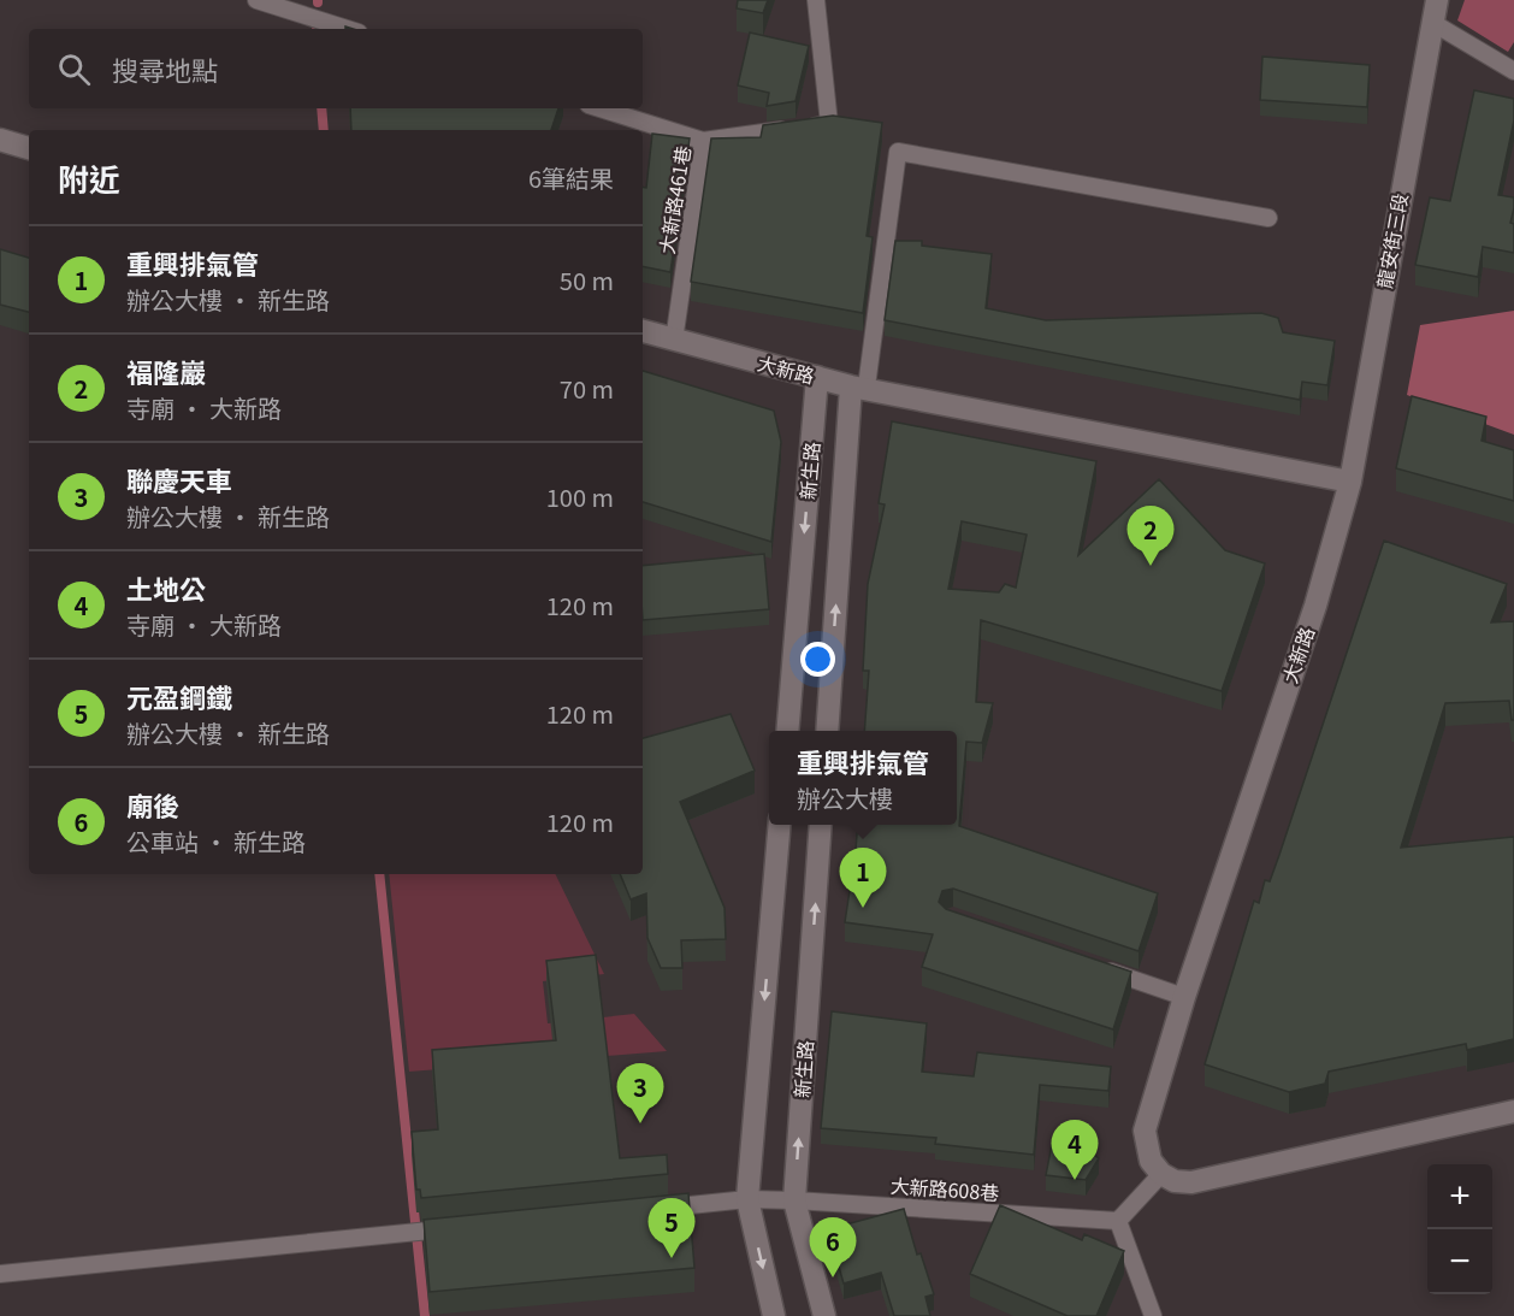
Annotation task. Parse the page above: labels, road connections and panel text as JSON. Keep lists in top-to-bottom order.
{
  "streets": {
    "street": ["龍安街三段", "大新路", "新生路"],
    "lane": ["大新路461巷", "大新路608巷"]
  },
  "crossings": [
    ["大新路461巷", "大新路"],
    ["龍安街三段", "大新路"],
    ["大新路", "新生路"],
    ["新生路", "大新路608巷"]
  ],
  "page": {
    "search": "搜尋地點",
    "heading": ["附近", "6筆結果"],
    "list": [
      {
        "mark": "1",
        "name": "重興排氣管",
        "note": "辦公大樓 · 新生路",
        "value": "50 m"
      },
      {
        "mark": "2",
        "name": "福隆巖",
        "note": "寺廟 · 大新路",
        "value": "70 m"
      },
      {
        "mark": "3",
        "name": "聯慶天車",
        "note": "辦公大樓 · 新生路",
        "value": "100 m"
      },
      {
        "mark": "4",
        "name": "土地公",
        "note": "寺廟 · 大新路",
        "value": "120 m"
      },
      {
        "mark": "5",
        "name": "元盈鋼鐵",
        "note": "辦公大樓 · 新生路",
        "value": "120 m"
      },
      {
        "mark": "6",
        "name": "廟後",
        "note": "公車站 · 新生路",
        "value": "120 m"
      }
    ],
    "pins": [
      "2",
      "1",
      "3",
      "4",
      "5",
      "6"
    ],
    "popup": ["重興排氣管", "辦公大樓"],
    "map_buttons": ["+", "−"]
  }
}
